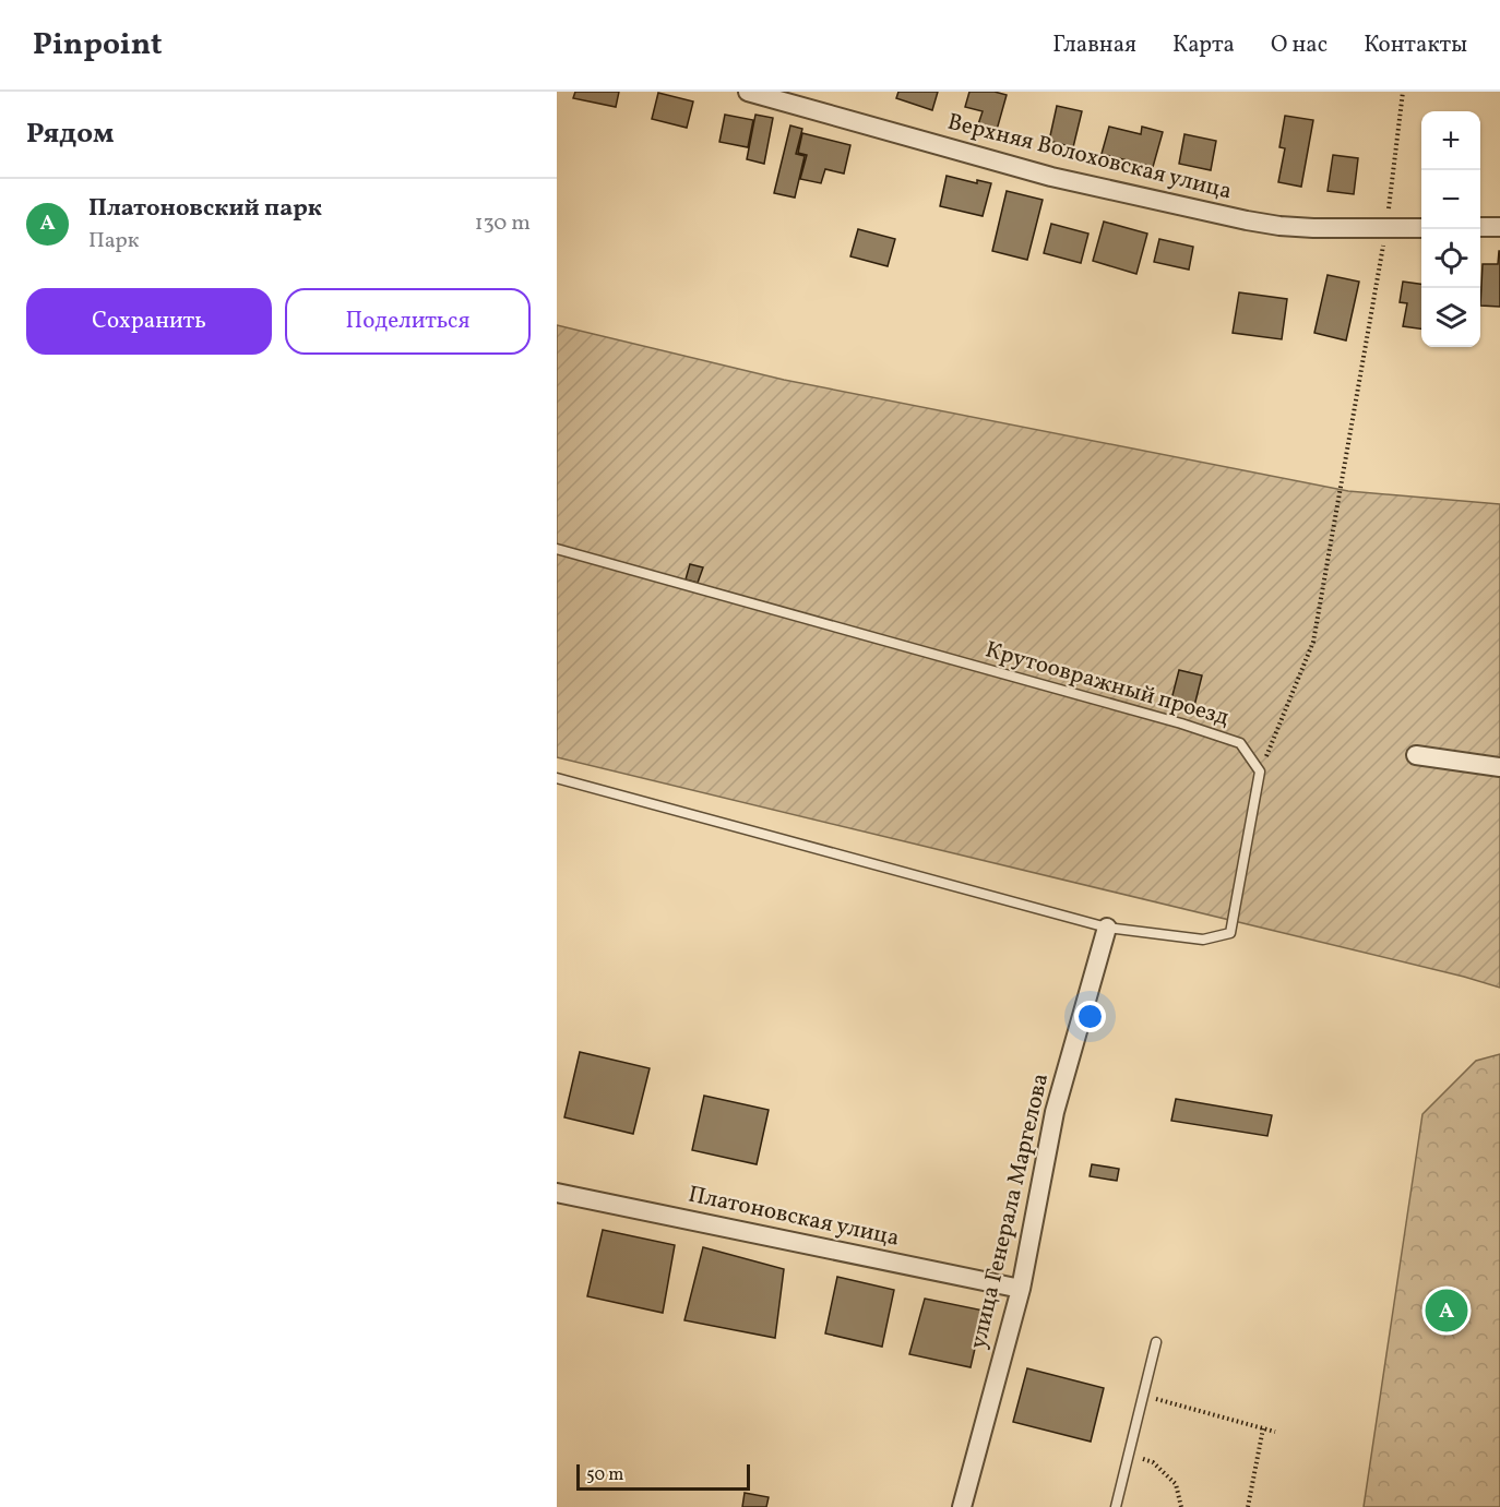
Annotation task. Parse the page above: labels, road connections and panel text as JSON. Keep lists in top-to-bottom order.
{
  "streets": {
    "street": ["Верхняя Волоховская улица", "улица Генерала Маргелова", "Платоновская улица"],
    "lane": ["Крутоовражный проезд"]
  },
  "crossings": [
    ["улица Генерала Маргелова", "Платоновская улица"]
  ],
  "scale_bar": "50 m",
  "page": {
    "header": "Pinpoint",
    "nav": [
      "Главная",
      "Карта",
      "О нас",
      "Контакты"
    ],
    "heading": "Рядом",
    "map_buttons": ["+", "−"],
    "list": [
      {
        "mark": "A",
        "name": "Платоновский парк",
        "note": "Парк",
        "value": "130 m"
      }
    ],
    "buttons": ["Сохранить", "Поделиться"],
    "pins": "A",
    "scale": "50 m"
  }
}
